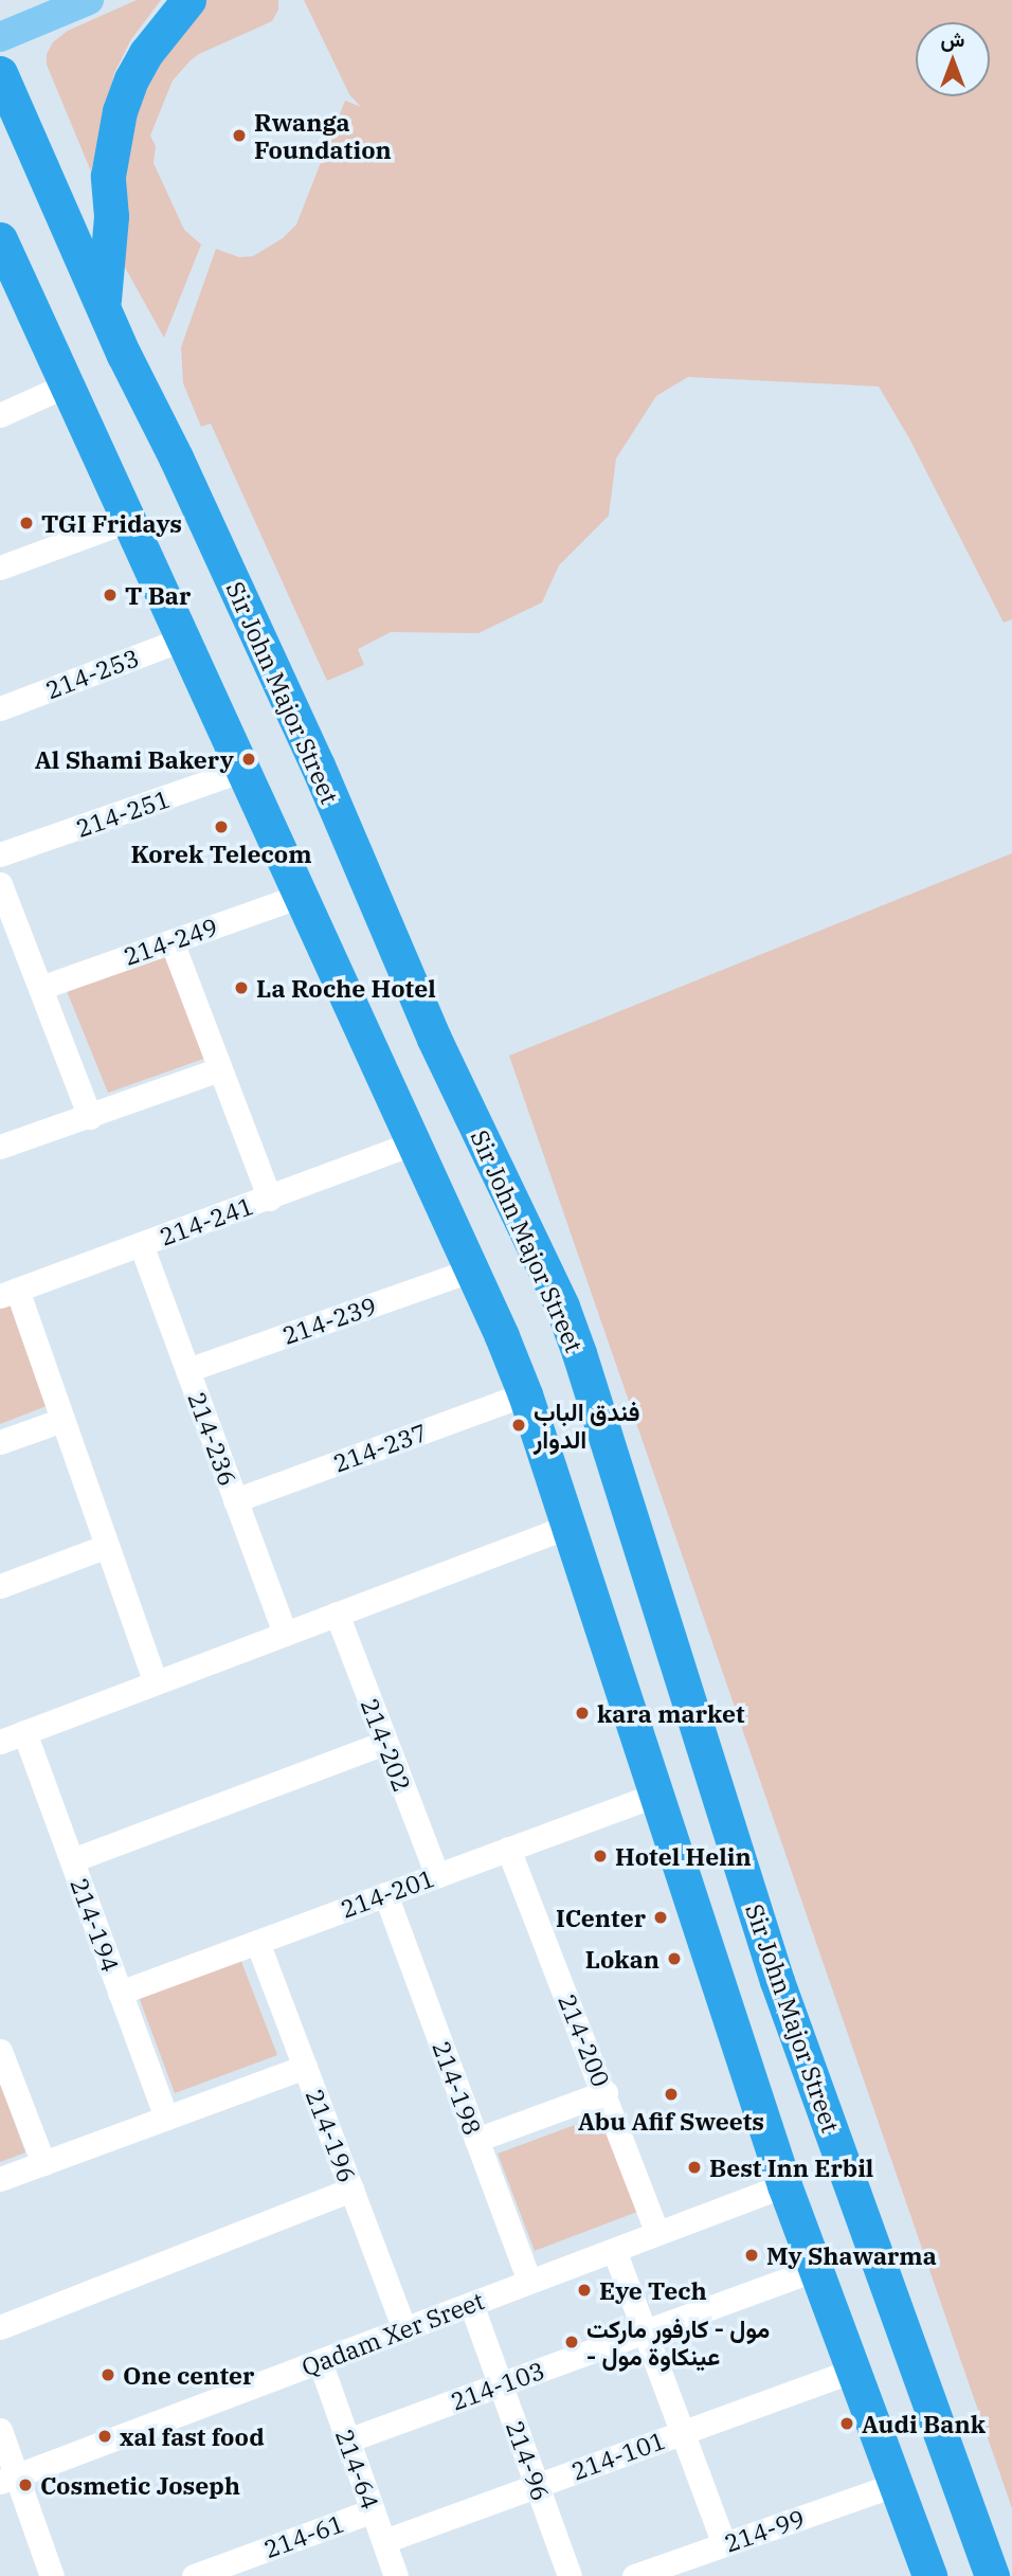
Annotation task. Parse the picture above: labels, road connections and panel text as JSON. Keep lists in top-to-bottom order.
{
  "streets": {
    "highway": ["Sir John Major Street"],
    "street": [
      "214-253",
      "214-251",
      "214-249",
      "214-241",
      "214-239",
      "214-236",
      "214-237",
      "214-202",
      "214-201",
      "214-194",
      "214-200",
      "214-198",
      "214-196",
      "Qadam Xer Sreet",
      "214-103",
      "214-101",
      "214-96",
      "214-64",
      "214-99",
      "214-61"
    ]
  },
  "crossings": [
    ["214-241", "214-236"],
    ["214-239", "214-236"],
    ["214-236", "214-237"],
    ["214-202", "214-201"],
    ["214-201", "214-194"],
    ["214-201", "214-200"],
    ["214-201", "214-198"],
    ["214-201", "214-196"],
    ["214-200", "Qadam Xer Sreet"],
    ["214-198", "Qadam Xer Sreet"],
    ["214-196", "Qadam Xer Sreet"],
    ["Qadam Xer Sreet", "214-96"],
    ["Qadam Xer Sreet", "214-64"],
    ["214-103", "214-96"],
    ["214-103", "214-64"],
    ["214-101", "214-96"],
    ["214-101", "214-64"],
    ["214-64", "214-61"]
  ],
  "places": [
    "Rwanga Foundation",
    "TGI Fridays",
    "T Bar",
    "Al Shami Bakery",
    "Korek Telecom",
    "La Roche Hotel",
    "فندق الباب الدوار",
    "kara market",
    "Hotel Helin",
    "ICenter",
    "Lokan",
    "Abu Afif Sweets",
    "Best Inn Erbil",
    "My Shawarma",
    "Eye Tech",
    "مول - كارفور ماركت - عينكاوة مول",
    "One center",
    "Audi Bank",
    "xal fast food",
    "Cosmetic Joseph"
  ],
  "north": "top"
}
